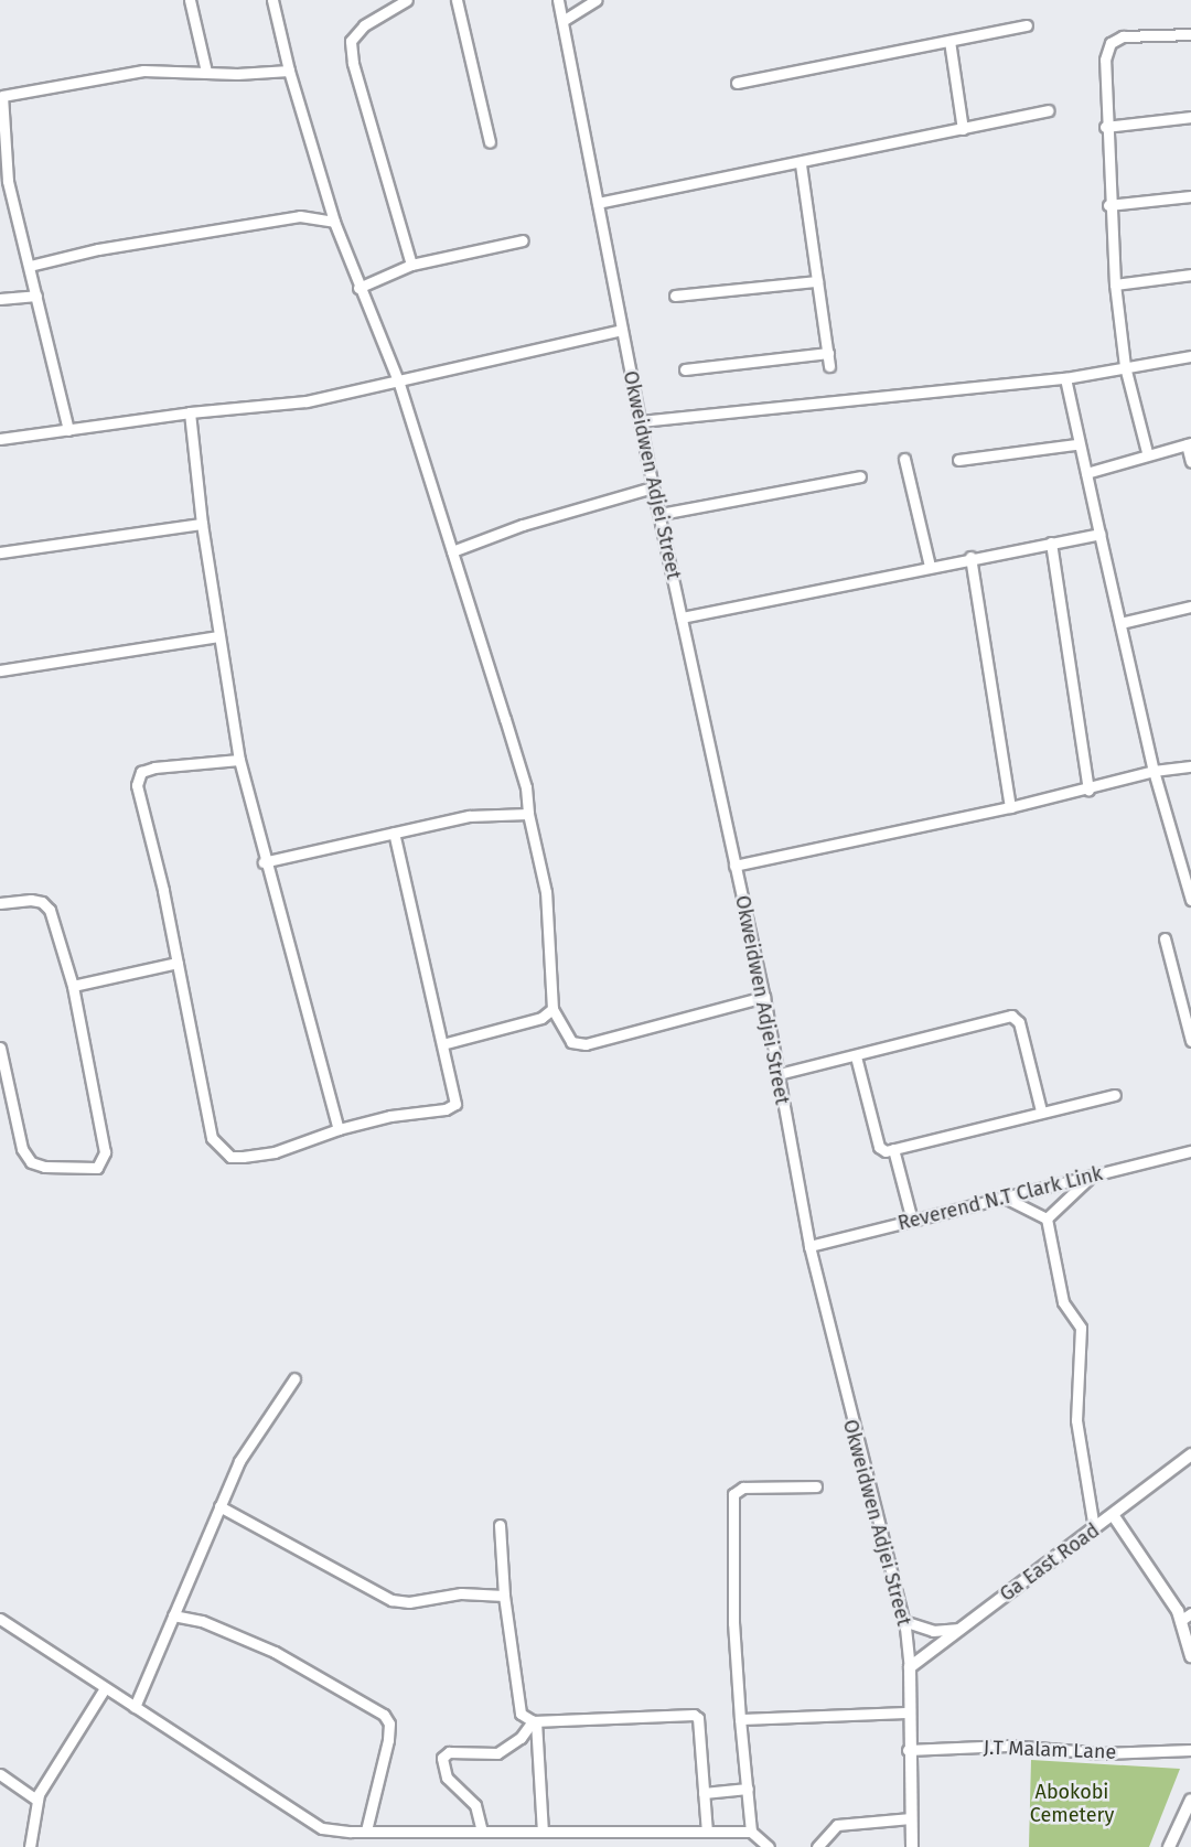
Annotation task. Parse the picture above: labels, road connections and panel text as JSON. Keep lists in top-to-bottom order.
{
  "streets": {
    "street": [
      "Okweidwen Adjei Street",
      "Reverend N.T Clark Link",
      "Ga East Road",
      "J.T Malam Lane"
    ]
  },
  "crossings": [
    ["Okweidwen Adjei Street", "Reverend N.T Clark Link"],
    ["Okweidwen Adjei Street", "Ga East Road"]
  ],
  "parks": ["Abokobi Cemetery"]
}
